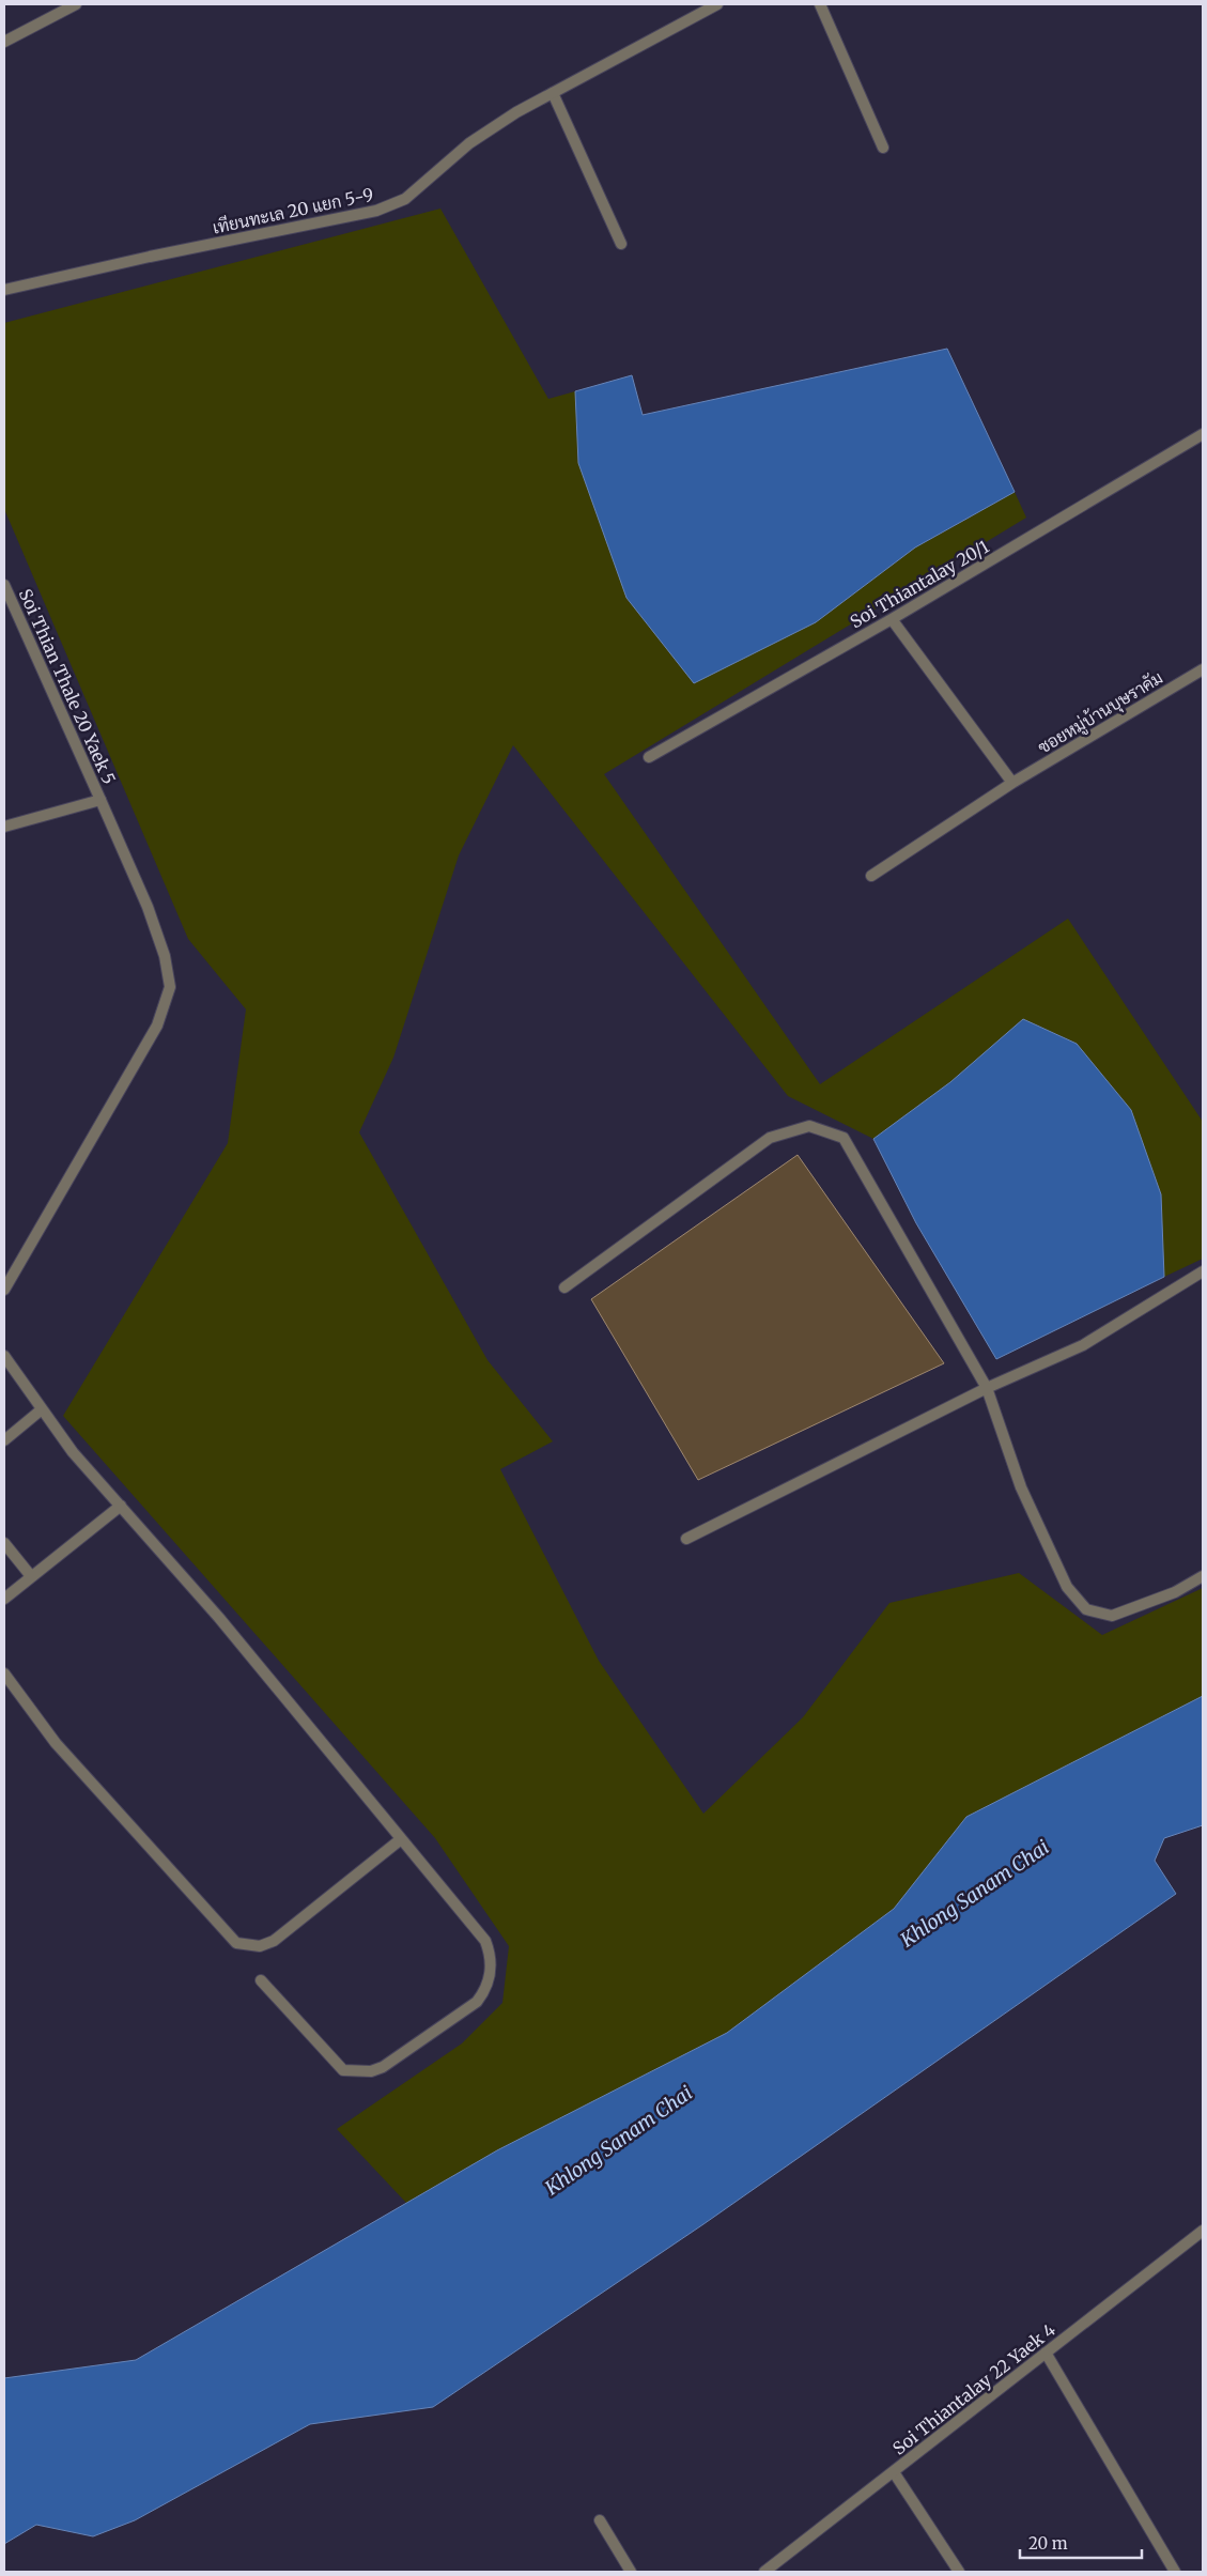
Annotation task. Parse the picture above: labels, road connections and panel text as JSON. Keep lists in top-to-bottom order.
{
  "streets": {
    "street": [
      "เทียนทะเล 20 แยก 5-9",
      "Soi Thiantalay 20/1",
      "Soi Thian Thale 20 Yaek 5",
      "ซอยหมู่บ้านบุษราคัม",
      "Soi Thiantalay 22 Yaek 4"
    ]
  },
  "water": ["Khlong Sanam Chai"],
  "scale_bar": "20 m"
}
